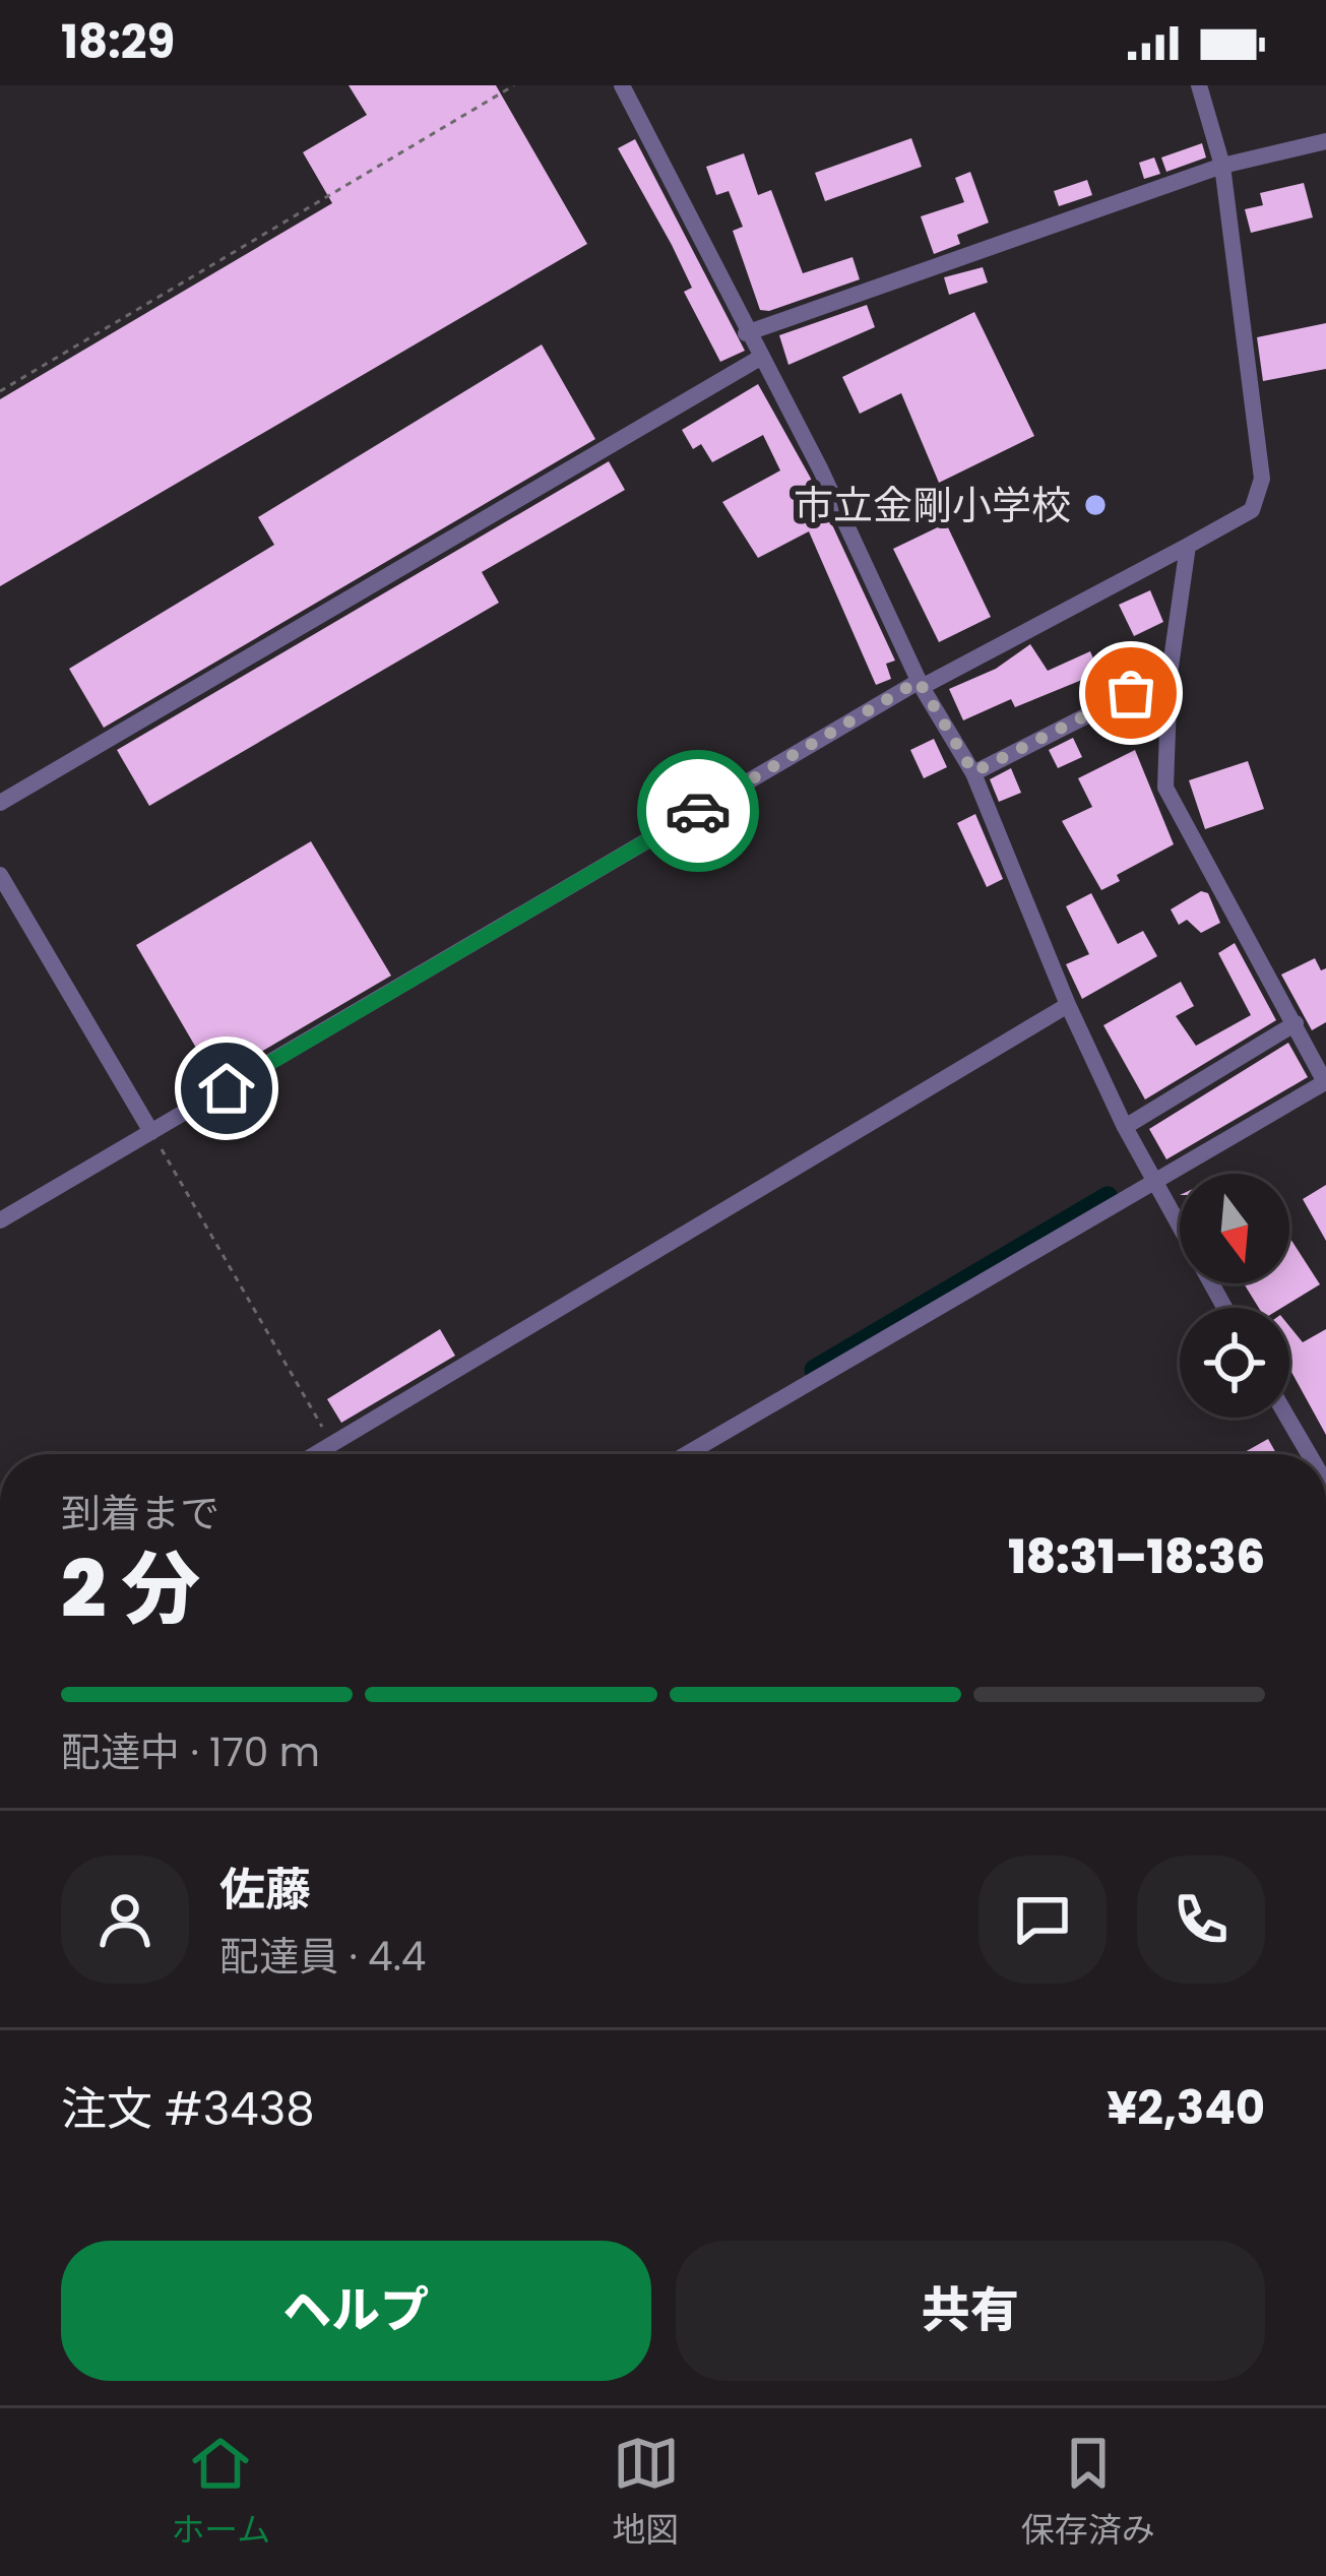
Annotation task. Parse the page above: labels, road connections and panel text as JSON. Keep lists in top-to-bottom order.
{
  "places": ["市立金剛小学校"],
  "north": "bottom",
  "page": {
    "status": "18:29",
    "heading": ["2 分", "到着まで", "18:31–18:36"],
    "panel": [
      "佐藤",
      "配達員 · 4.4",
      "注文 #3438",
      "¥2,340"
    ],
    "bar": "配達中 · 170 m",
    "buttons": ["ヘルプ", "共有"],
    "tabs": ["ホーム", "地図", "保存済み"]
  }
}
